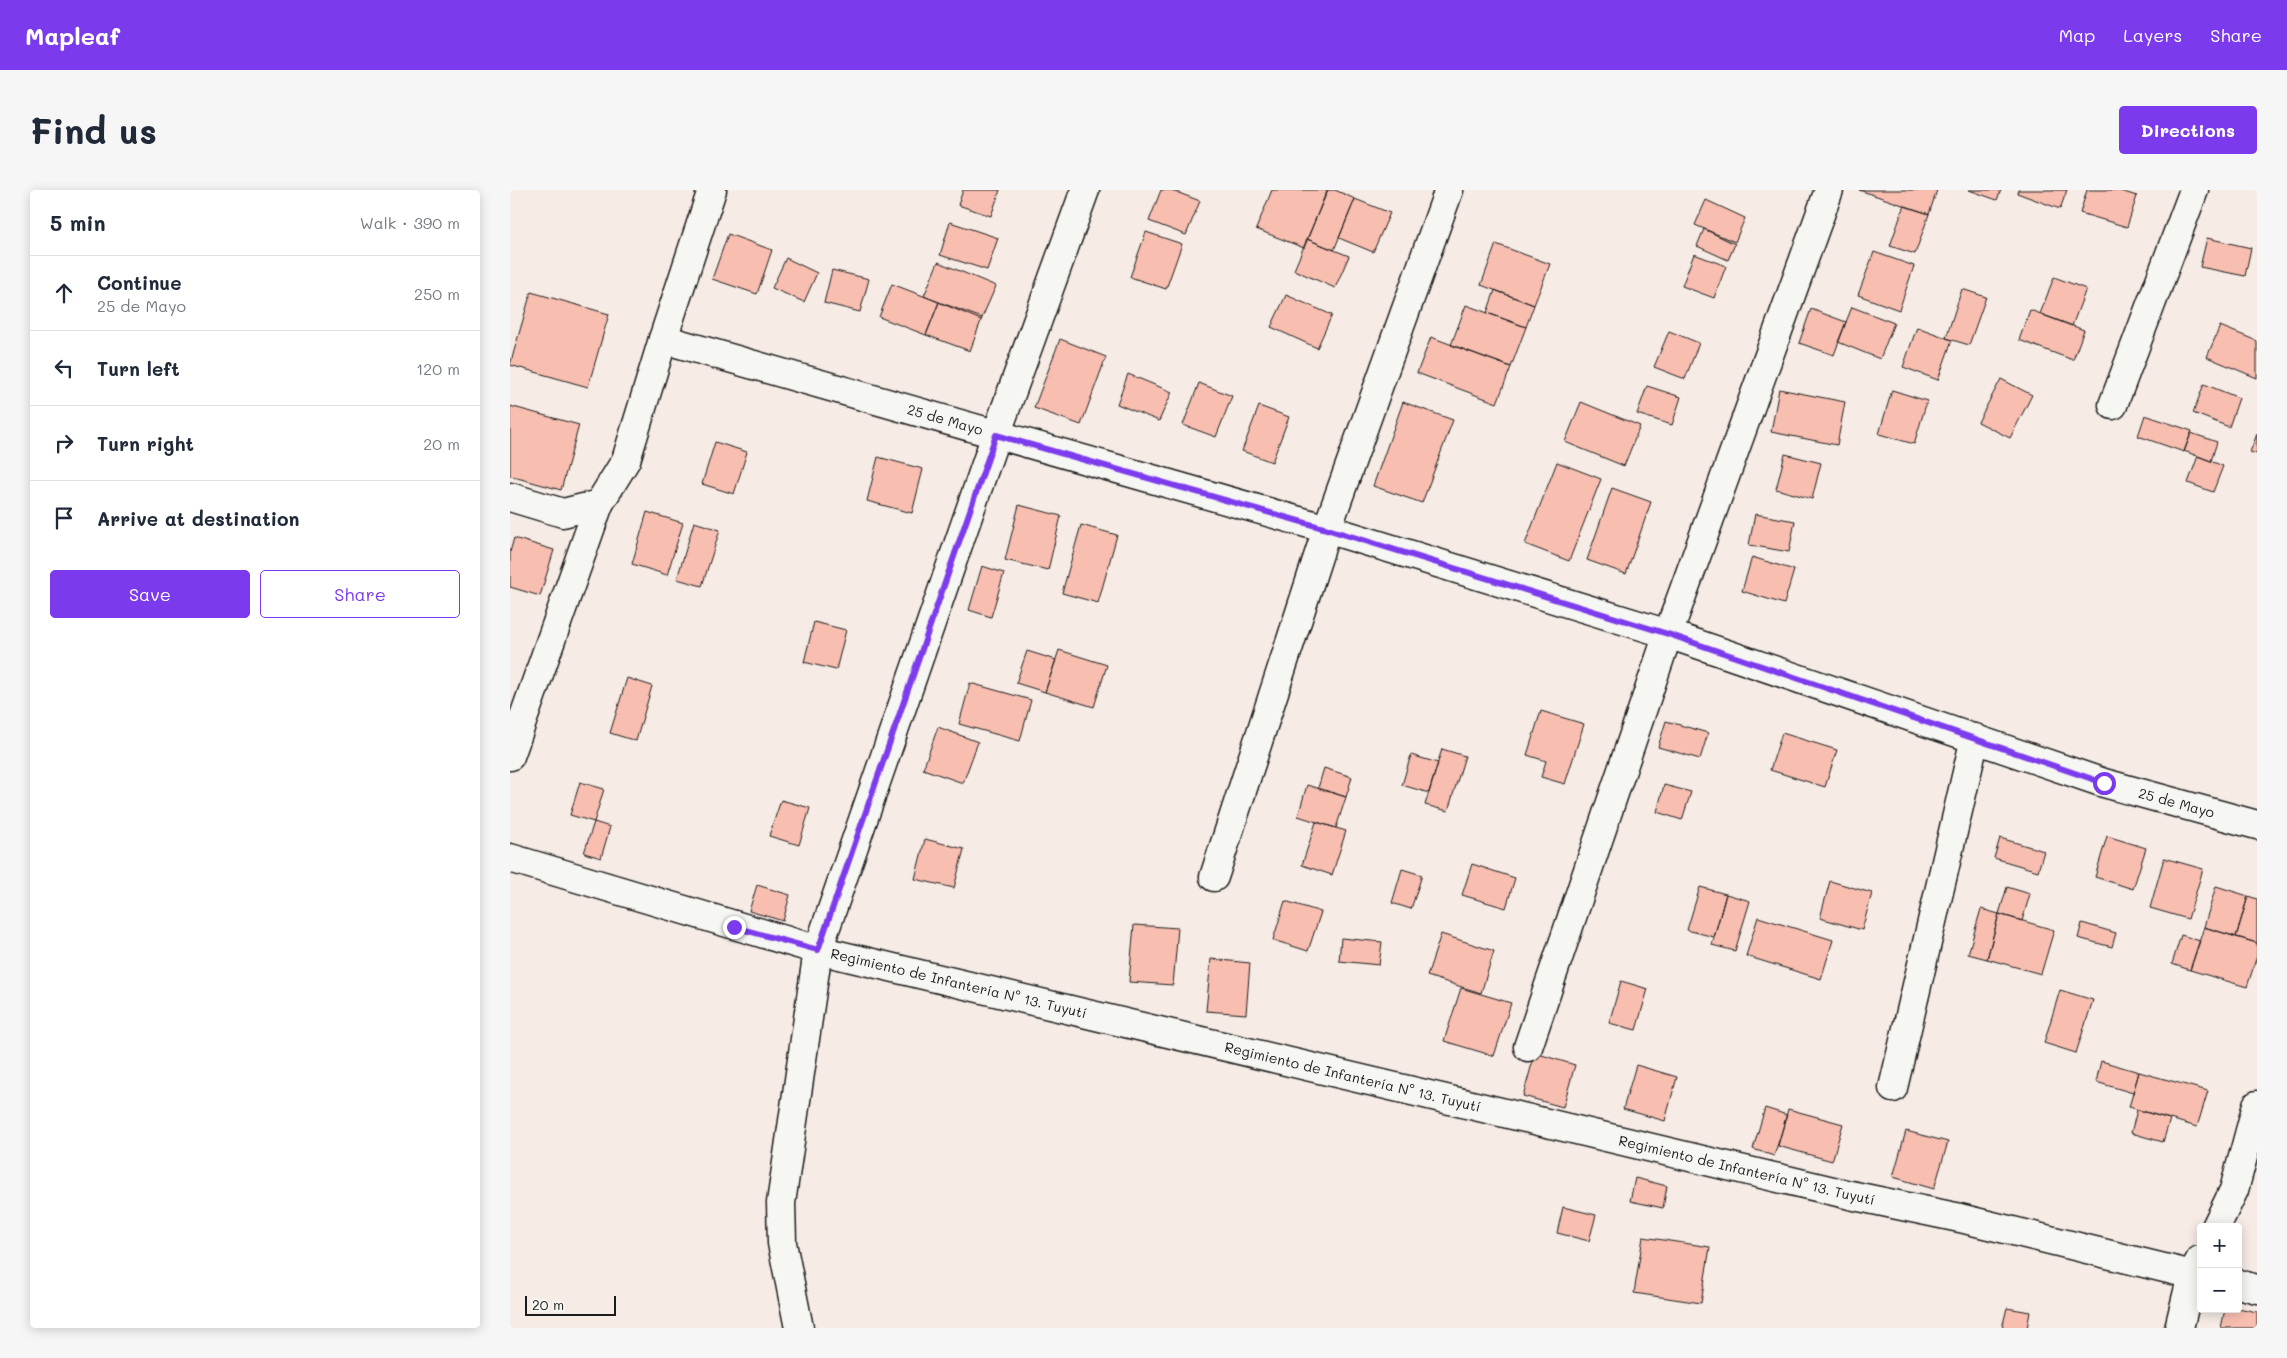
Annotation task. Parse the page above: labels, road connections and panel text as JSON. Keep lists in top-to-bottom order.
{
  "streets": {
    "street": ["25 de Mayo", "Regimiento de Infantería N° 13. Tuyutí"]
  },
  "scale_bar": "20 m",
  "page": {
    "header": "Mapleaf",
    "nav": ["Map", "Layers", "Share"],
    "buttons": [
      "Directions",
      ["Save", "Share"]
    ],
    "title": "Find us",
    "heading": ["5 min", "Walk · 390 m"],
    "list": [
      ["Continue", "25 de Mayo", "250 m"],
      ["Turn left", "120 m"],
      ["Turn right", "20 m"],
      "Arrive at destination"
    ],
    "map_buttons": ["+", "−"],
    "scale": "20 m"
  }
}
